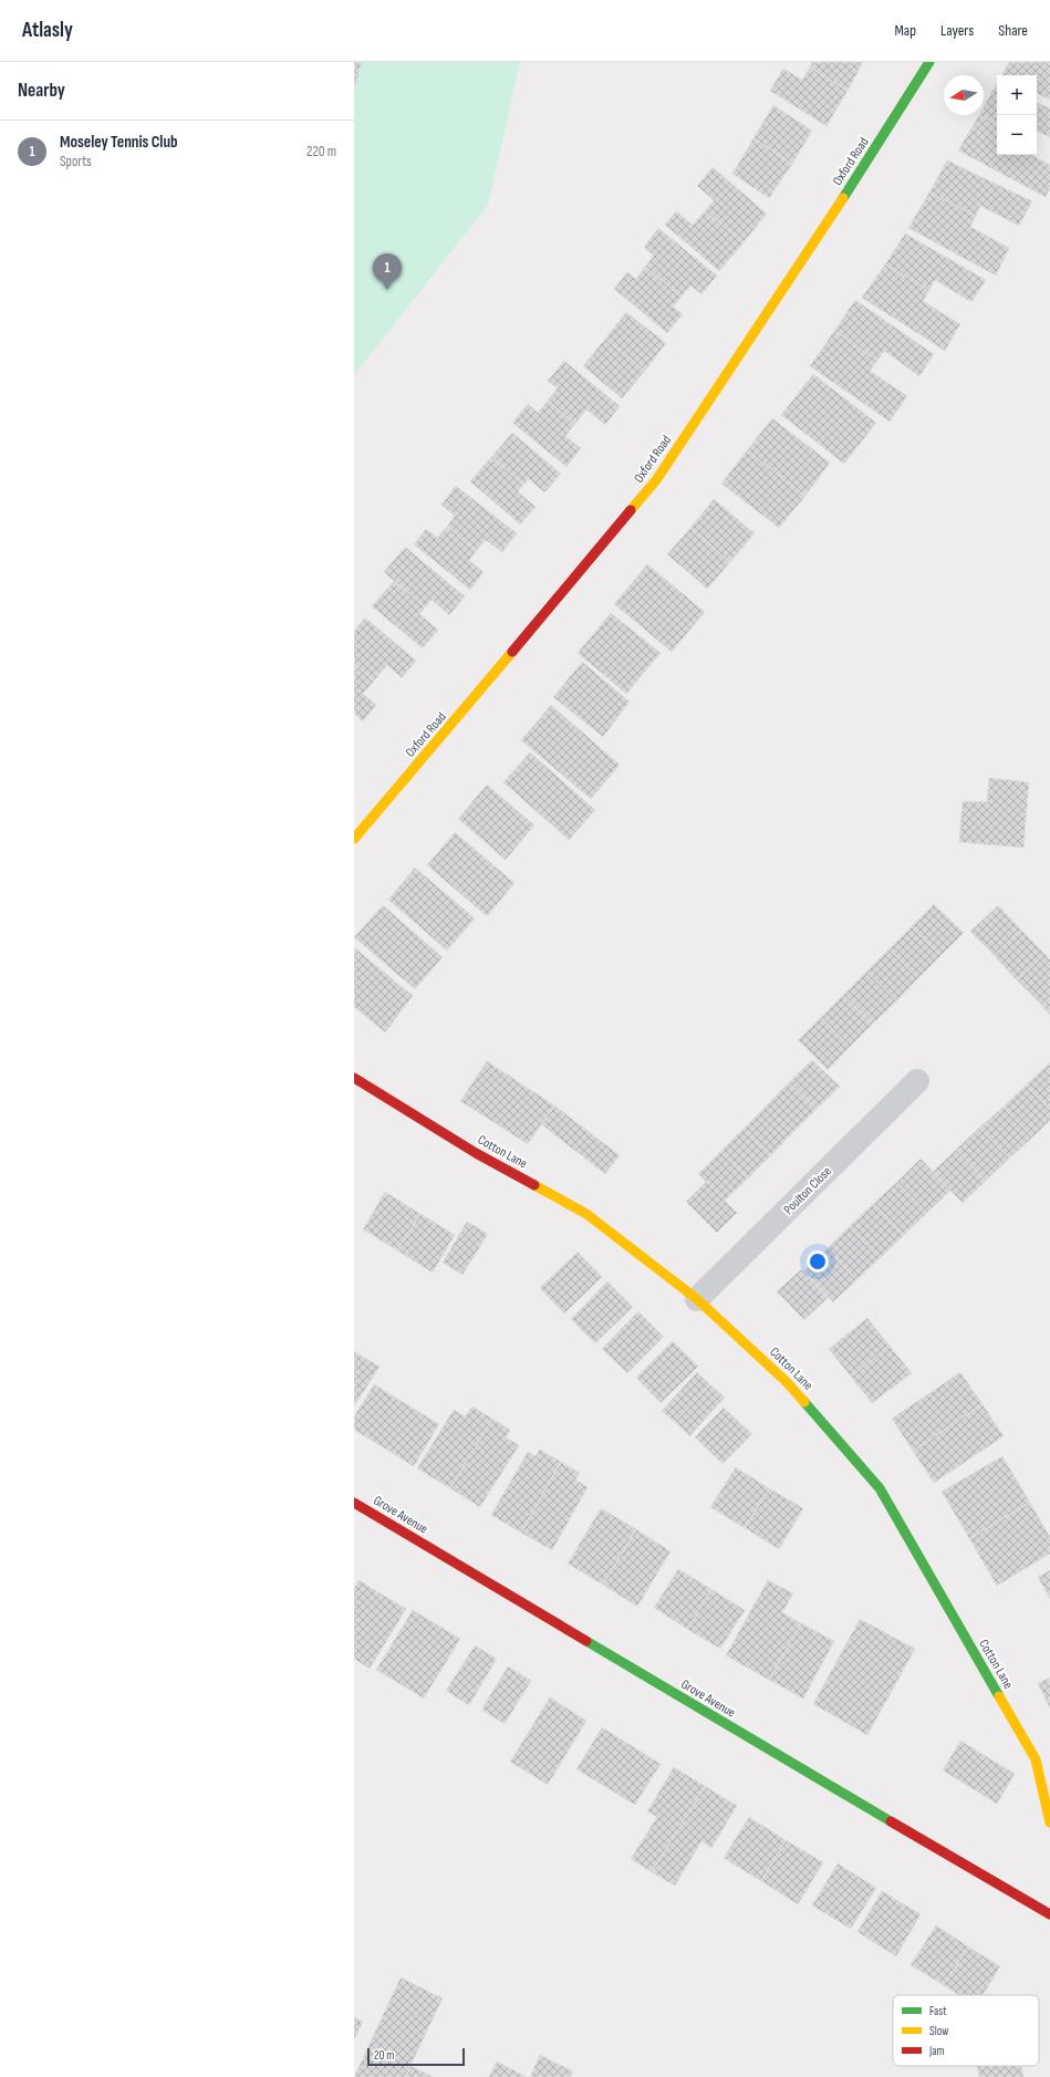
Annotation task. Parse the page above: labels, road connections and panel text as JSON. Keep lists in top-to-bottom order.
{
  "streets": {
    "street": [
      "Oxford Road",
      "Cotton Lane",
      "Poulton Close",
      "Grove Avenue"
    ]
  },
  "crossings": [
    ["Cotton Lane", "Poulton Close"]
  ],
  "legend": ["Fast", "Slow", "Jam"],
  "scale_bar": "20 m",
  "north": "left",
  "page": {
    "header": "Atlasly",
    "nav": ["Map", "Layers", "Share"],
    "heading": "Nearby",
    "map_buttons": ["+", "−"],
    "list": [
      {
        "mark": "1",
        "name": "Moseley Tennis Club",
        "note": "Sports",
        "value": "220 m"
      }
    ],
    "pins": "1",
    "scale": "20 m"
  }
}
